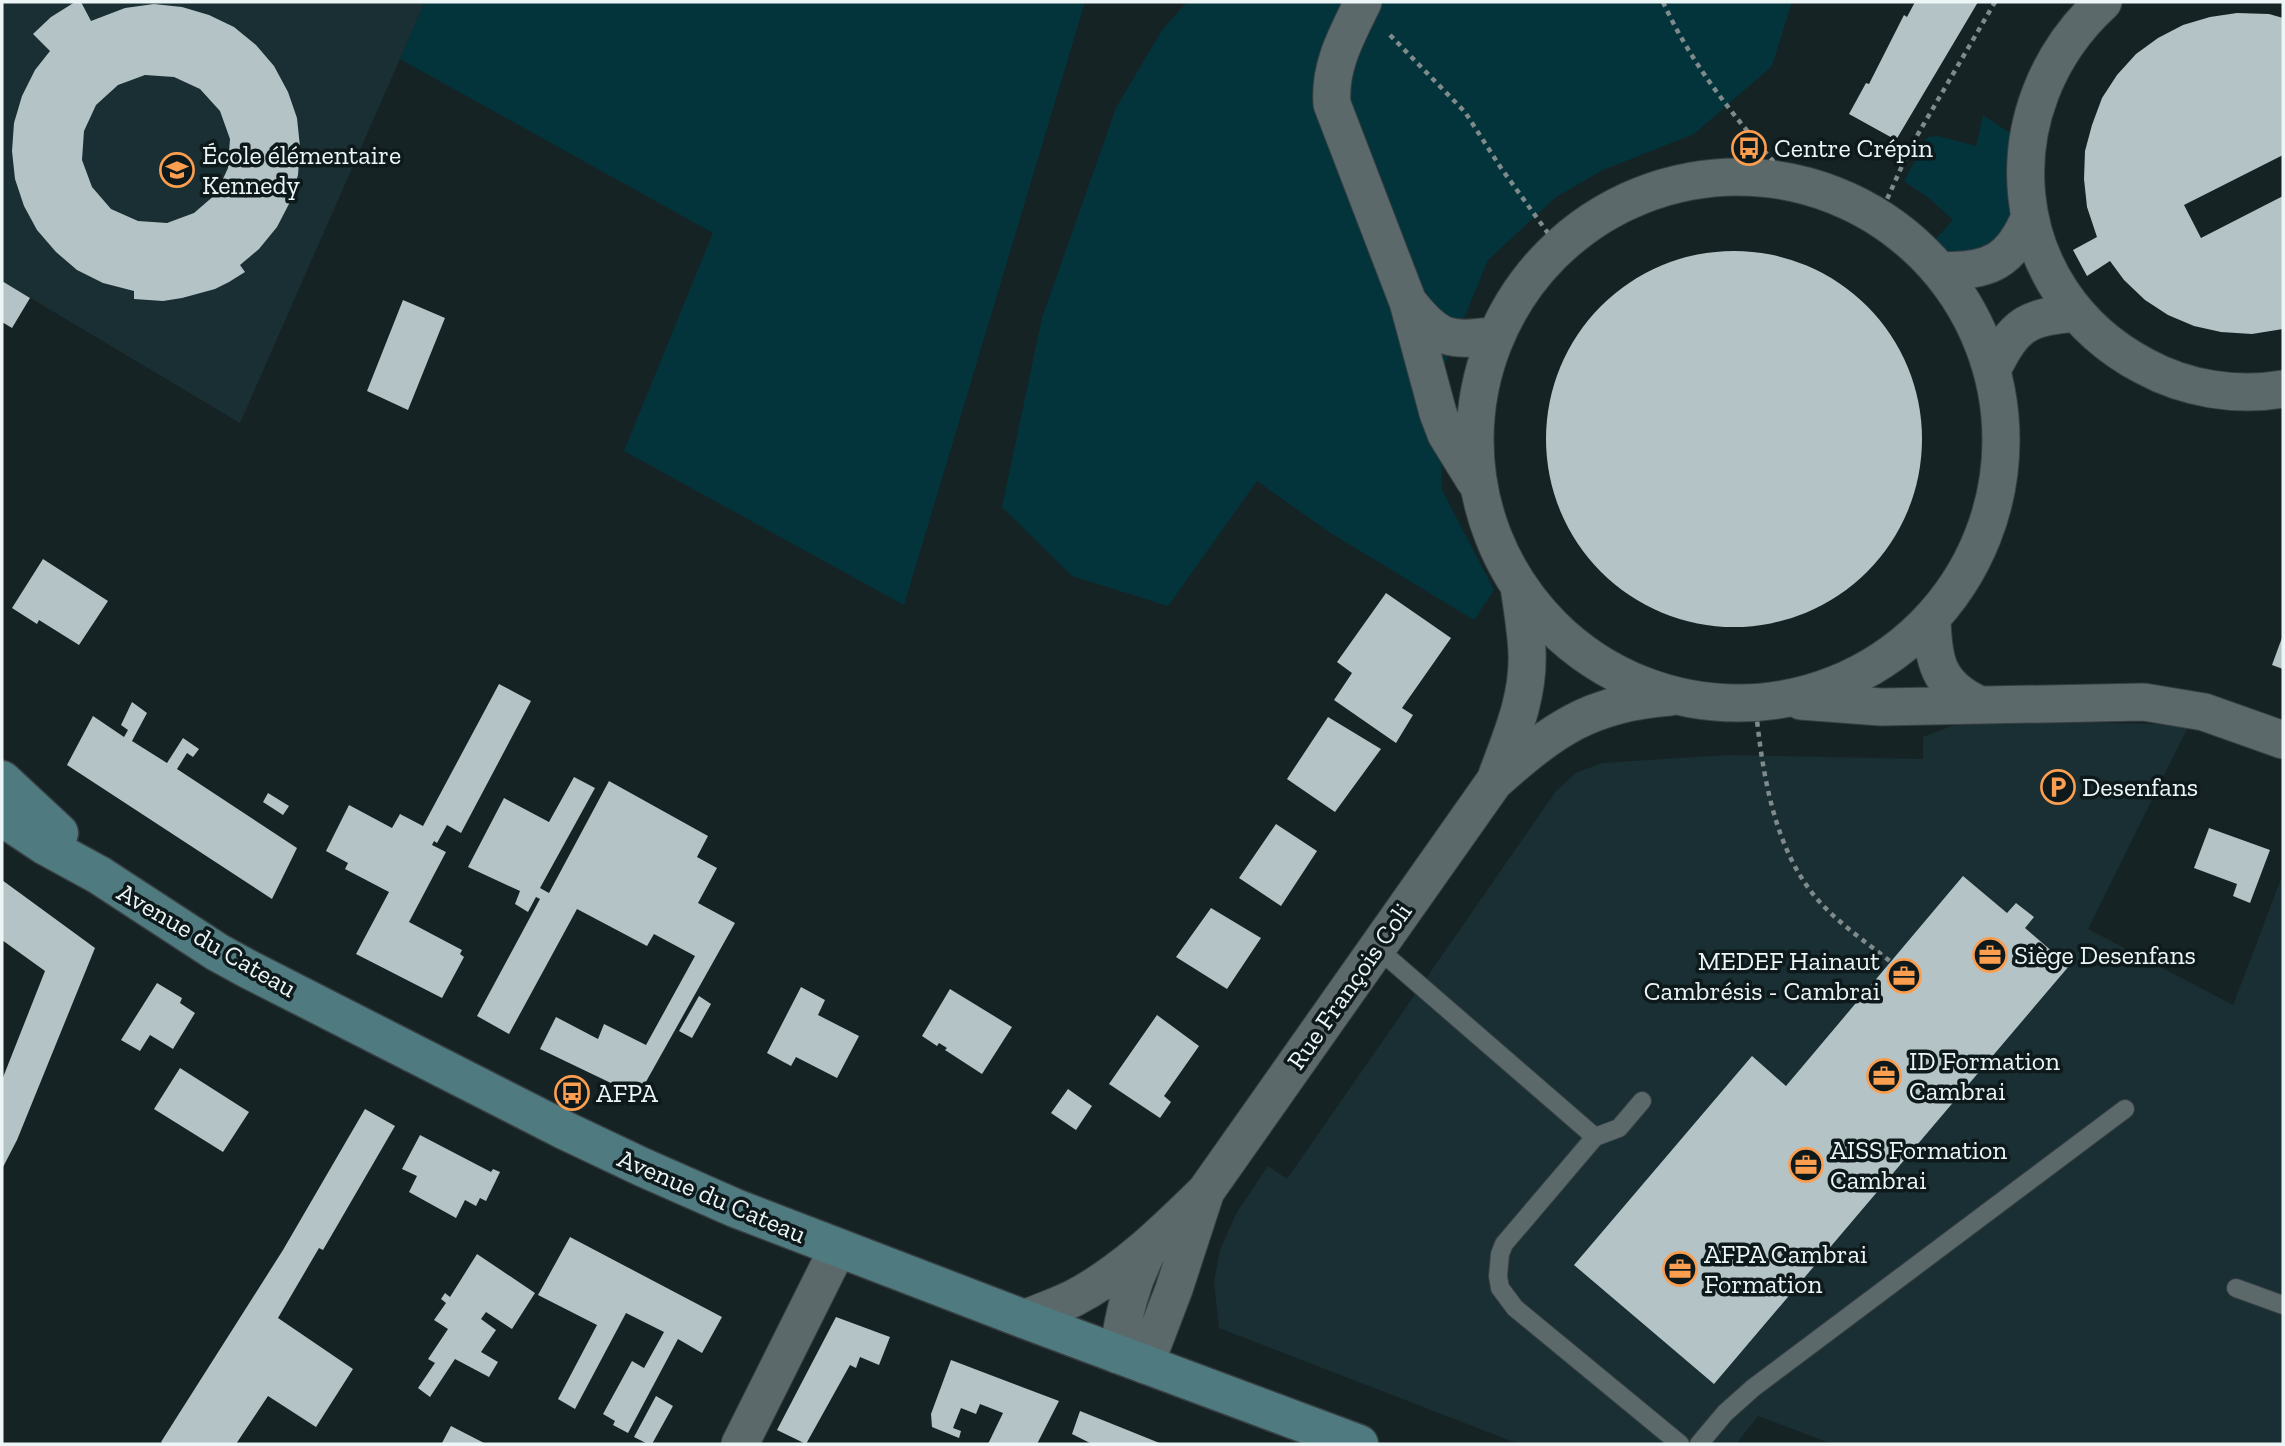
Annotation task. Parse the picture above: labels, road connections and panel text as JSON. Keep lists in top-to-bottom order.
{
  "streets": {
    "main road": ["Avenue du Cateau"],
    "street": ["Rue François Coli"]
  },
  "crossings": [
    ["Avenue du Cateau", "Rue François Coli"]
  ],
  "places": {
    "bus stop": ["Centre Crépin", "AFPA"],
    "school or university": ["École élémentaire Kennedy"],
    "parking": ["Desenfans"],
    "office": [
      "Siège Desenfans",
      "MEDEF Hainaut Cambrésis - Cambrai",
      "ID Formation Cambrai",
      "AISS Formation Cambrai",
      "AFPA Cambrai Formation"
    ]
  }
}
